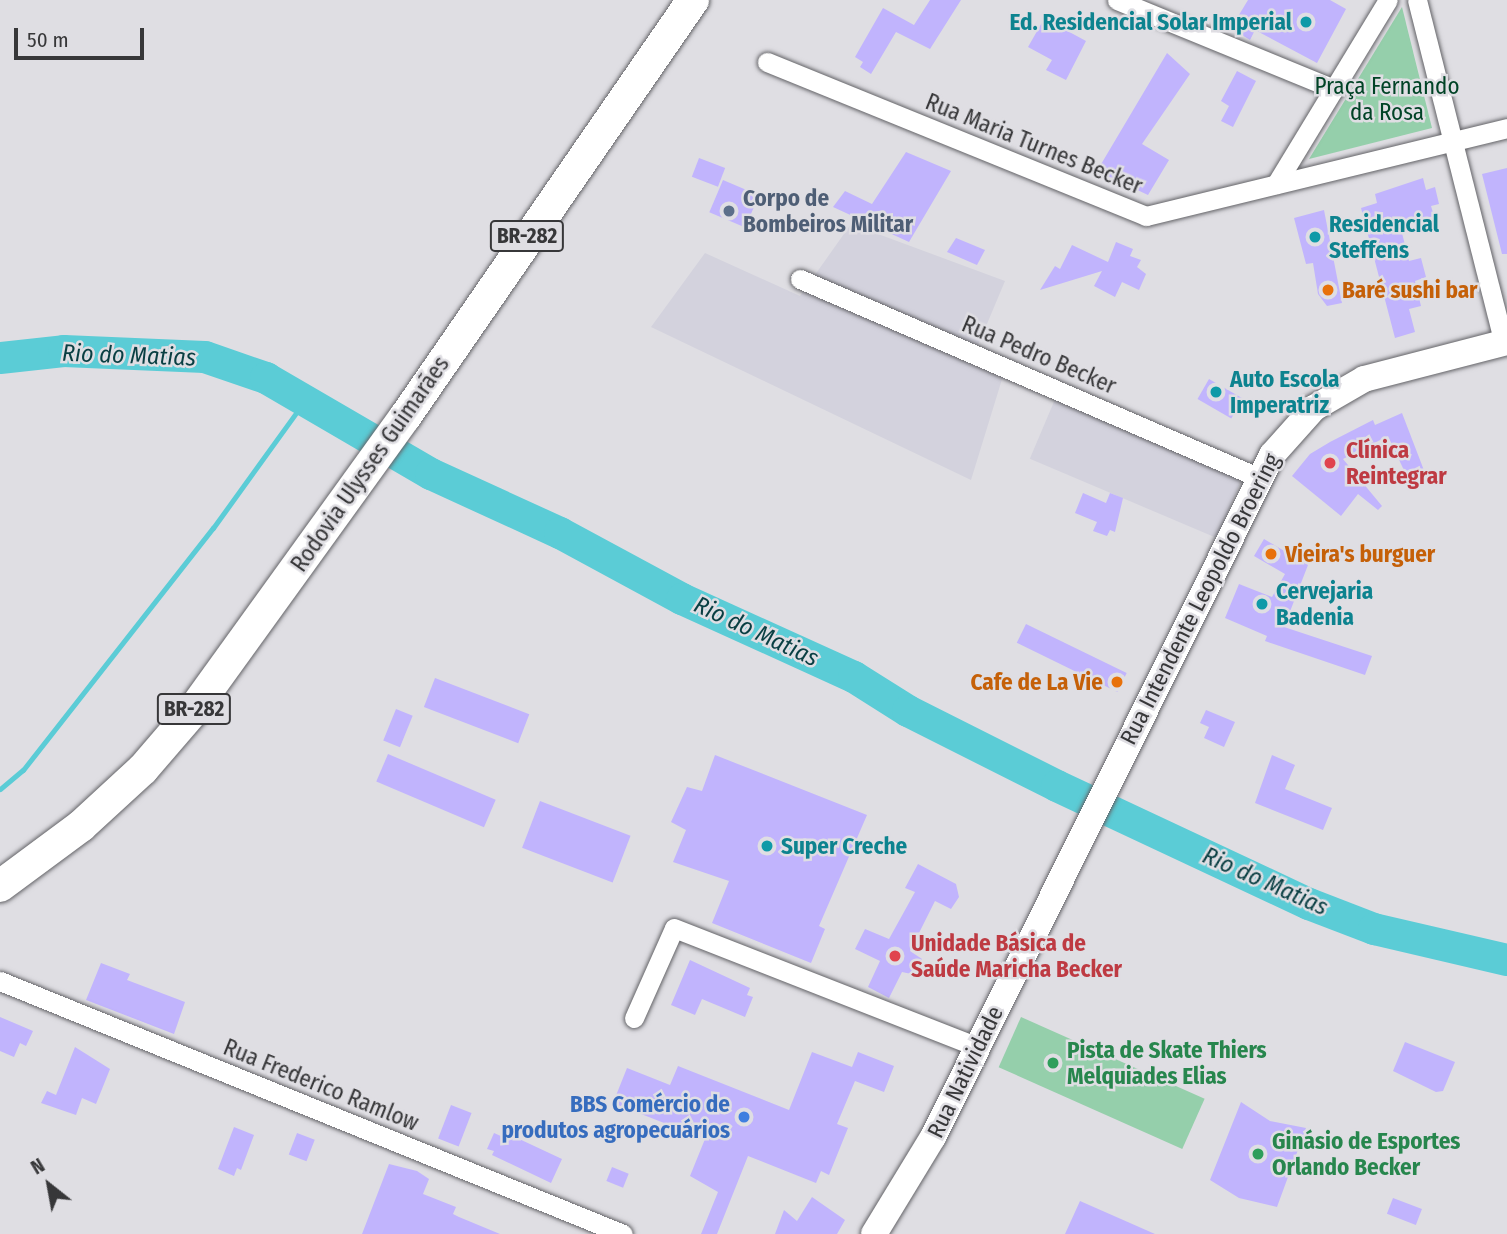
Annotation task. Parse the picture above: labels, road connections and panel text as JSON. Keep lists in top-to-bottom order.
{
  "streets": {
    "highway": ["BR-282", "Rodovia Ulysses Guimarães"],
    "main road": ["Rua Intendente Leopoldo Broering", "Rua Natividade"],
    "street": ["Rua Maria Turnes Becker", "Rua Pedro Becker", "Rua Frederico Ramlow"]
  },
  "crossings": [
    ["Rua Pedro Becker", "Rua Intendente Leopoldo Broering"],
    ["Rua Intendente Leopoldo Broering", "Rua Natividade"]
  ],
  "water": ["Rio do Matias"],
  "parks": ["Praça Fernando da Rosa"],
  "places": [
    "Ed. Residencial Solar Imperial",
    "Corpo de Bombeiros Militar",
    "Residencial Steffens",
    "Baré sushi bar",
    "Auto Escola Imperatriz",
    "Clínica Reintegrar",
    "Vieira's burguer",
    "Cervejaria Badenia",
    "Cafe de La Vie",
    "Super Creche",
    "Unidade Básica de Saúde Maricha Becker",
    "Pista de Skate Thiers Melquiades Elias",
    "BBS Comércio de produtos agropecuários",
    "Ginásio de Esportes Orlando Becker"
  ],
  "scale_bar": "50 m",
  "north": "top left"
}
